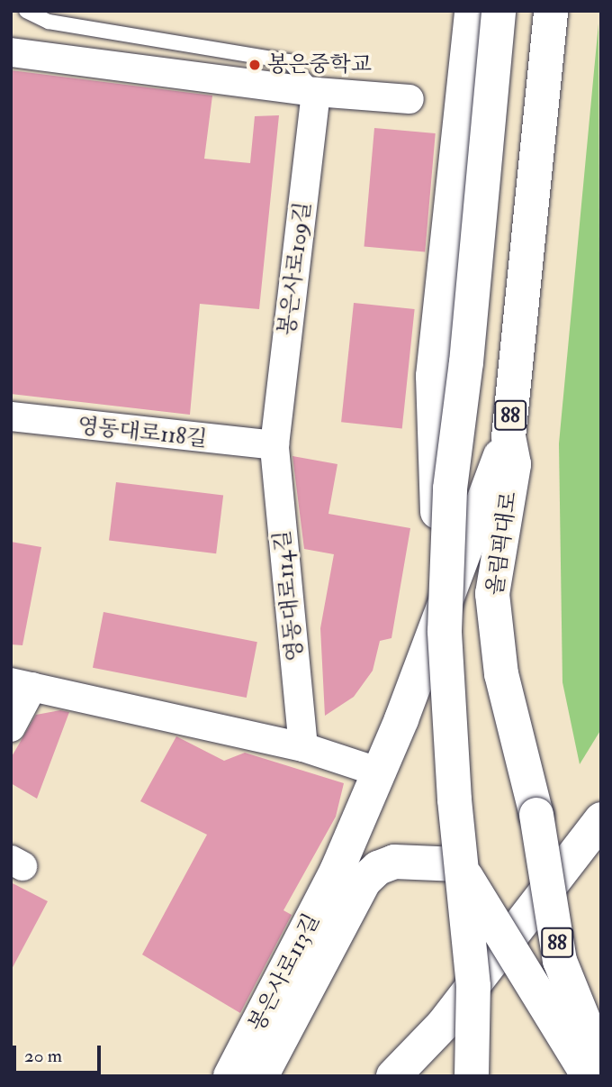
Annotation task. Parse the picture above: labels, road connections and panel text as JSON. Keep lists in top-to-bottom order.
{
  "streets": {
    "main road": ["88", "올림픽대로", "봉은사로113길"],
    "street": ["봉은사로109길", "영동대로118길", "영동대로114길"]
  },
  "crossings": [
    ["봉은사로109길", "영동대로118길"],
    ["봉은사로109길", "영동대로114길"],
    ["영동대로118길", "영동대로114길"],
    ["올림픽대로", "봉은사로113길"]
  ],
  "places": ["봉은중학교"],
  "scale_bar": "20 m"
}
